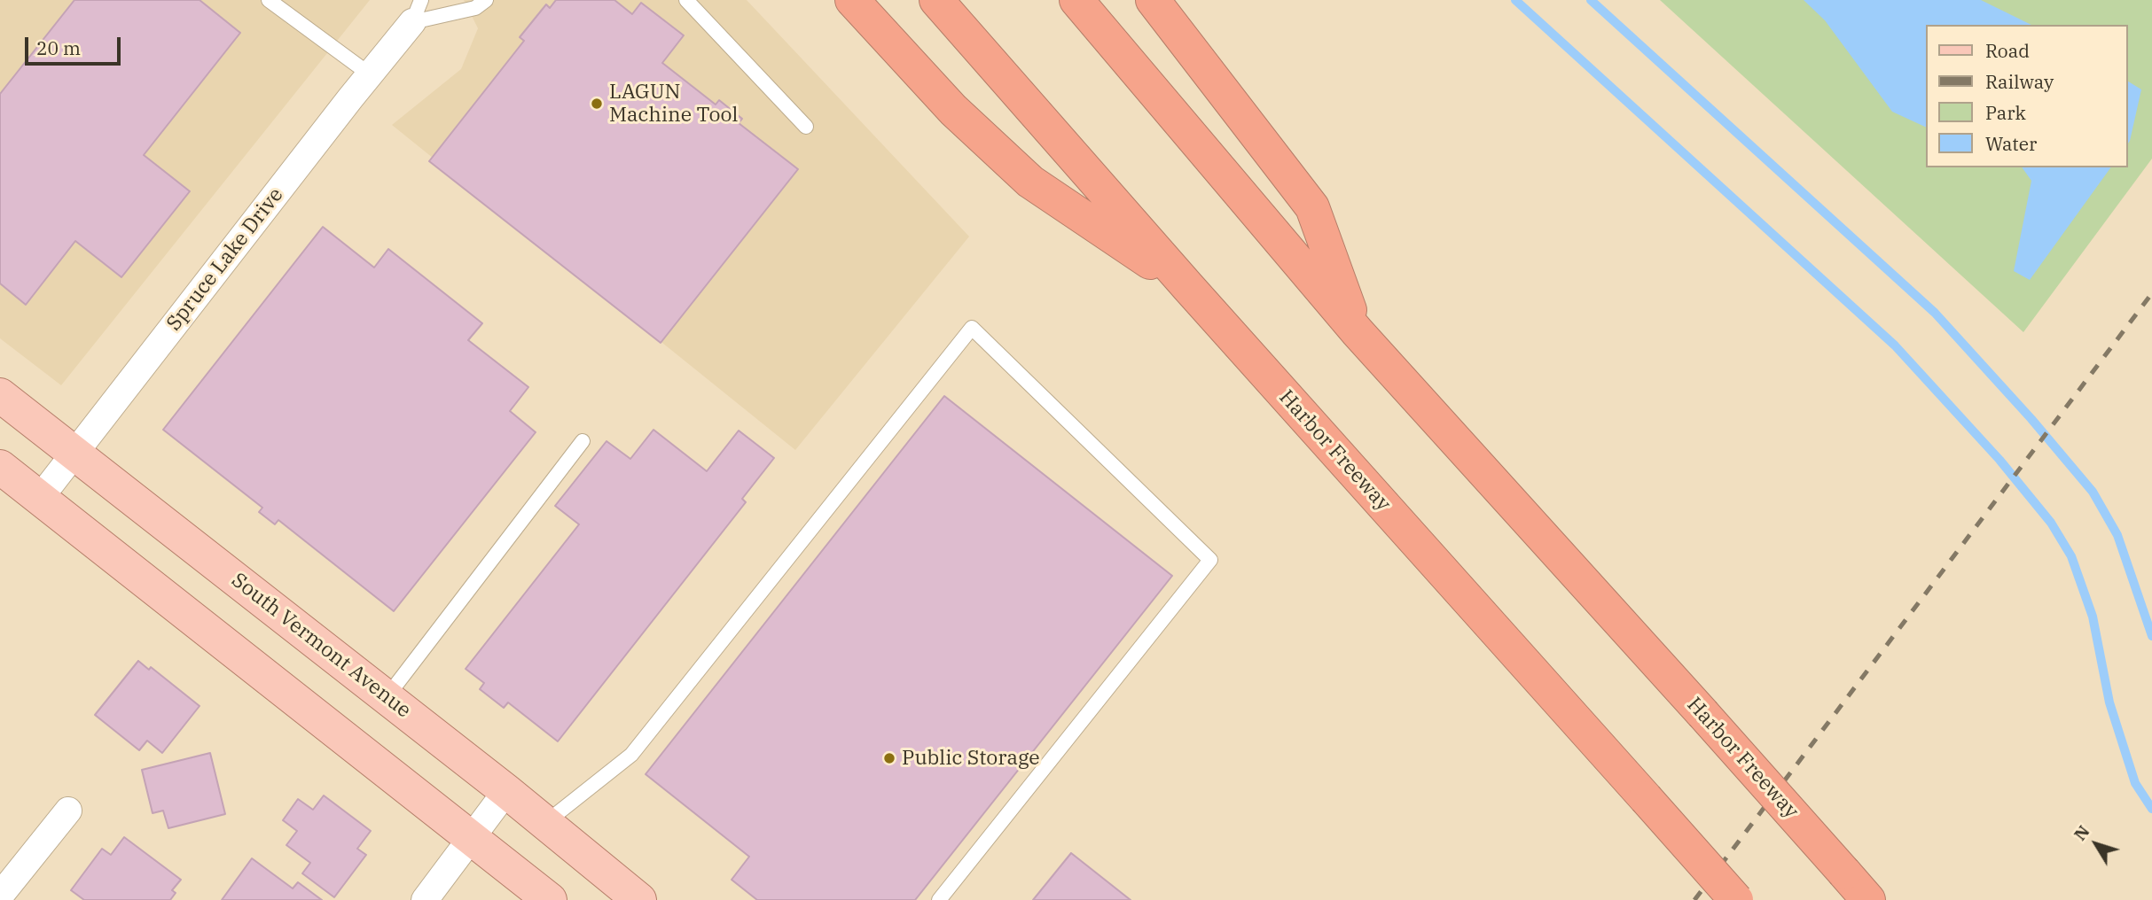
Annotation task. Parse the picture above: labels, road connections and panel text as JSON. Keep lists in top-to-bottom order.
{
  "streets": {
    "highway": ["Harbor Freeway"],
    "main road": ["South Vermont Avenue"],
    "street": ["Spruce Lake Drive"]
  },
  "crossings": [
    ["Spruce Lake Drive", "South Vermont Avenue"]
  ],
  "places": ["LAGUN Machine Tool", "Public Storage"],
  "legend": [
    "Road",
    "Railway",
    "Park",
    "Water"
  ],
  "scale_bar": "20 m",
  "north": "top left"
}
